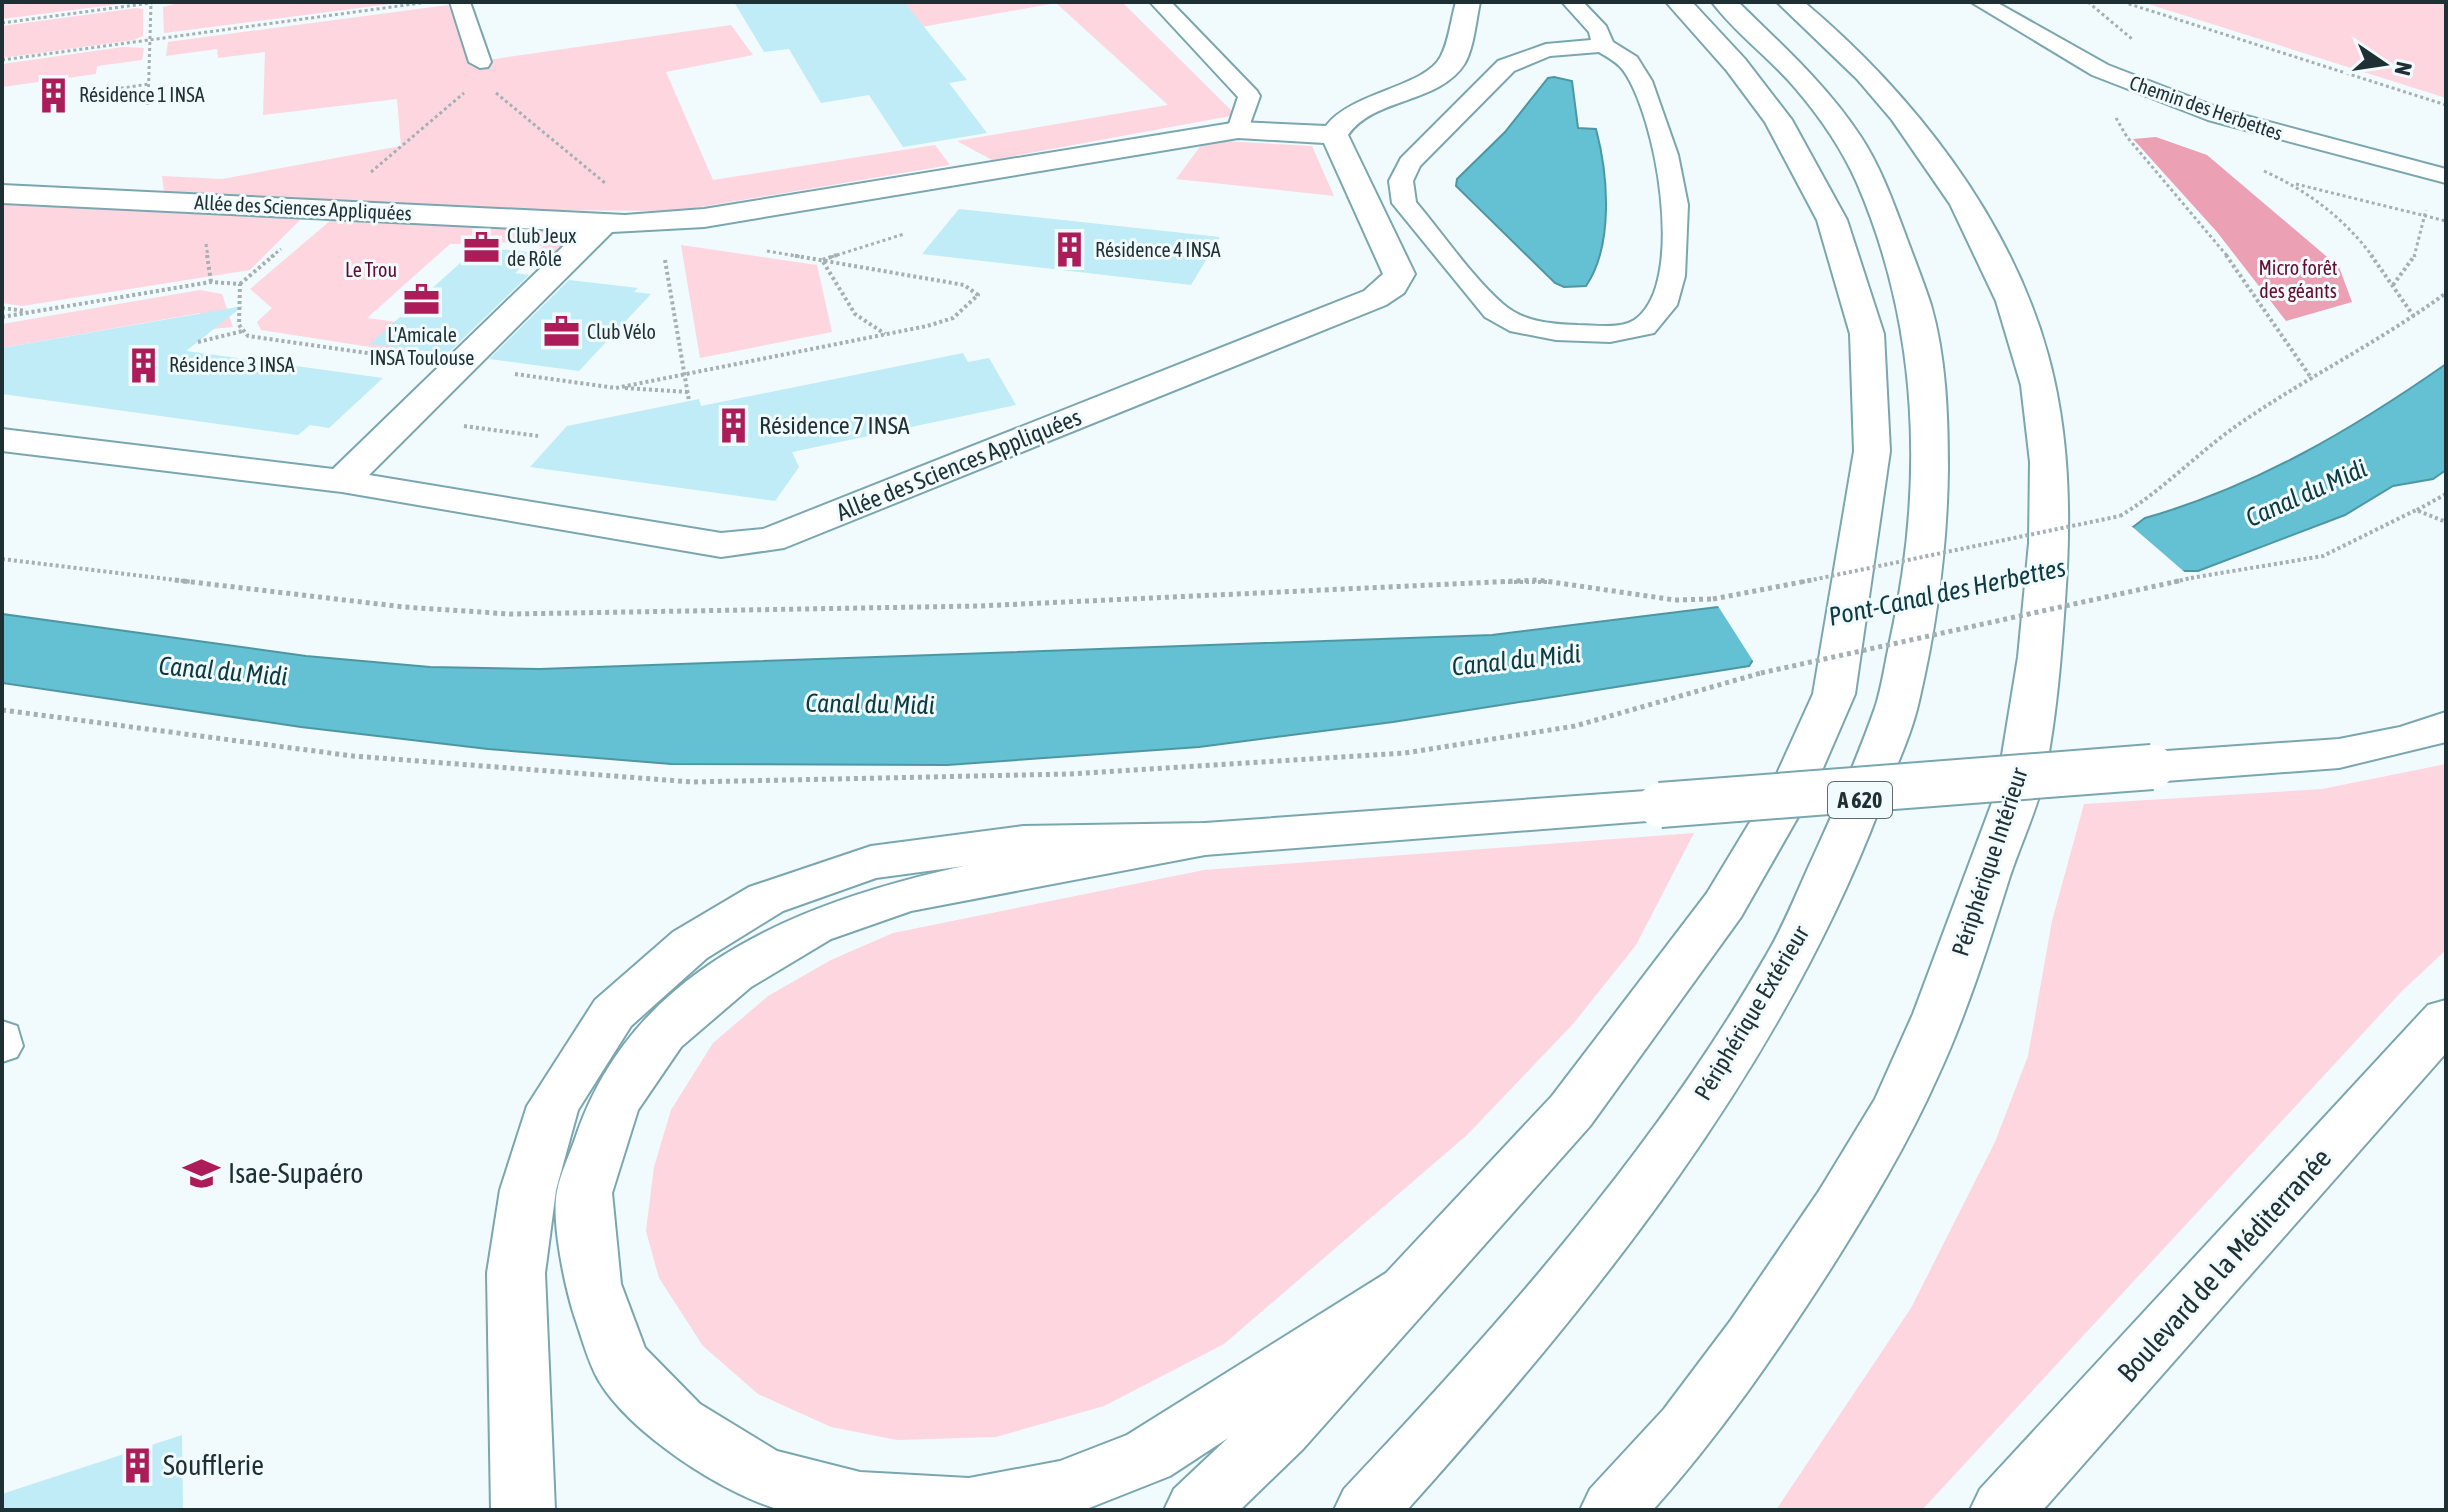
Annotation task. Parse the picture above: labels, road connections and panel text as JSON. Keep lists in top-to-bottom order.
{
  "streets": {
    "main road": [
      "Allée des Sciences Appliquées",
      "A 620",
      "Périphérique Intérieur",
      "Périphérique Extérieur",
      "Boulevard de la Méditerranée"
    ],
    "lane": ["Chemin des Herbettes"]
  },
  "water": ["Canal du Midi", "Pont-Canal des Herbettes"],
  "parks": ["Micro forêt des géants", "Le Trou"],
  "places": {
    "building": [
      "Résidence 1 INSA",
      "Résidence 4 INSA",
      "Résidence 3 INSA",
      "Résidence 7 INSA",
      "Soufflerie"
    ],
    "office": ["Club Jeux de Rôle", "L'Amicale INSA Toulouse", "Club Vélo"],
    "school or university": ["Isae-Supaéro"]
  },
  "north": "right"
}
